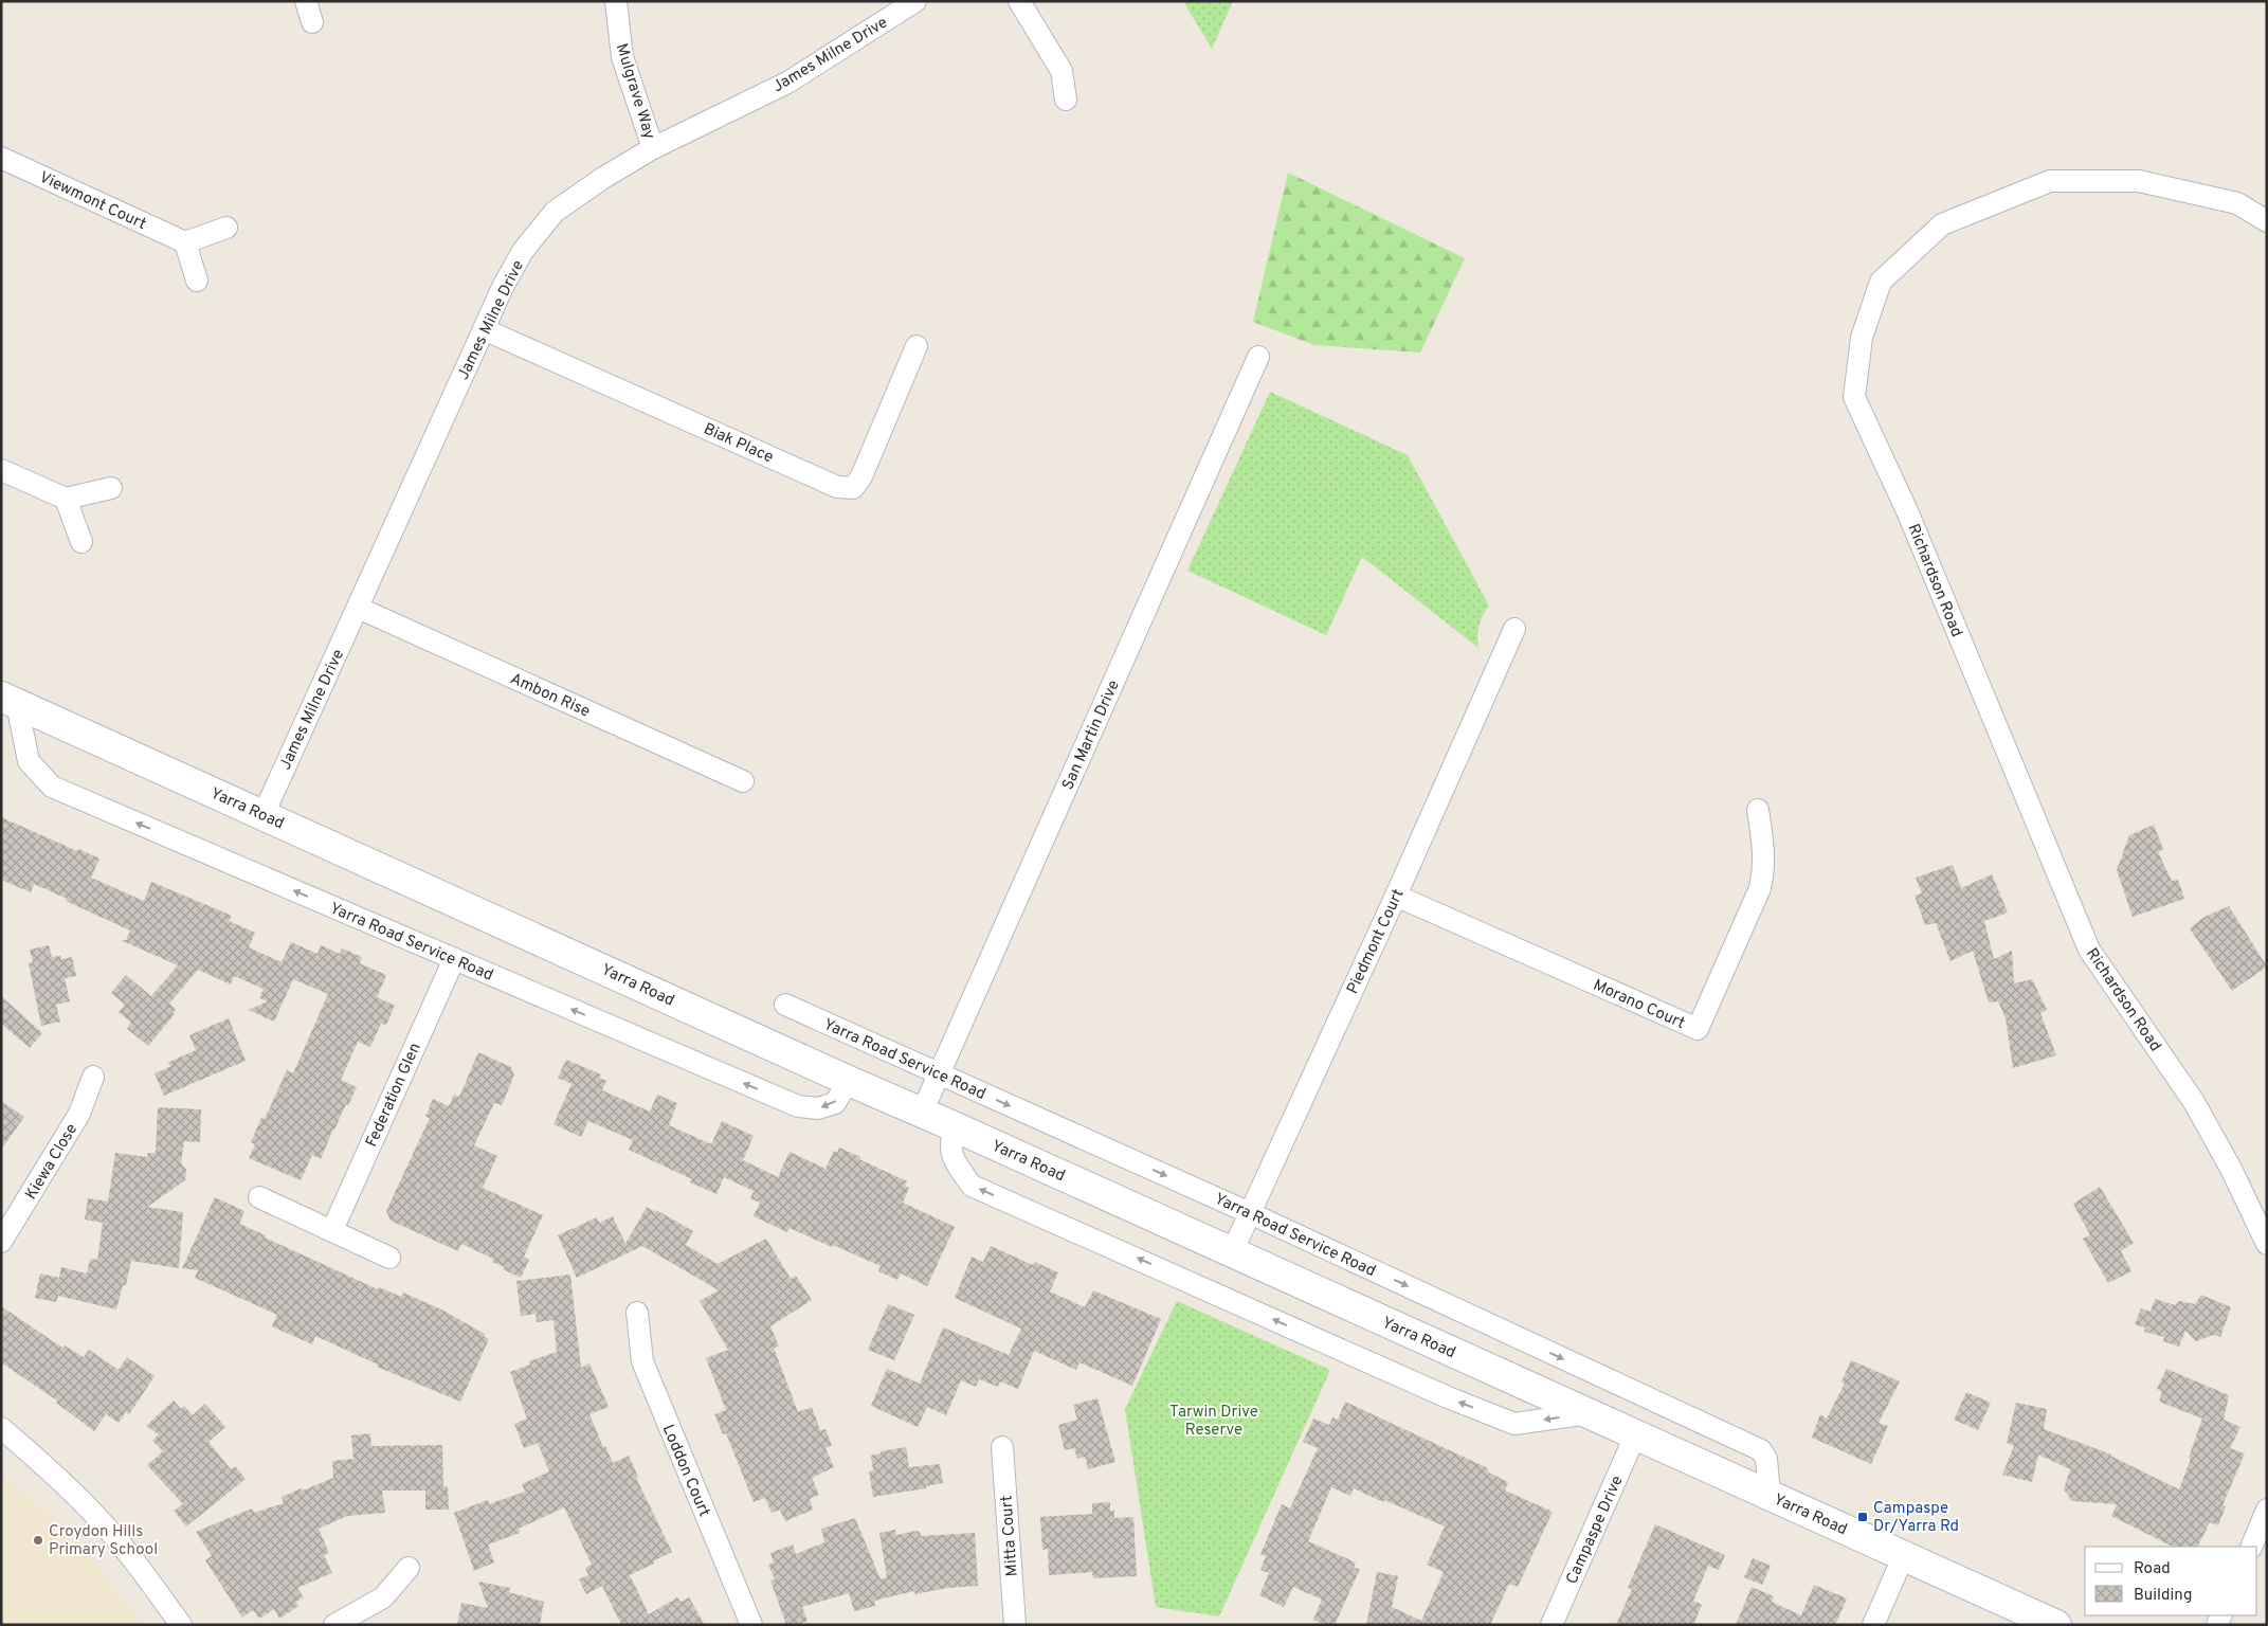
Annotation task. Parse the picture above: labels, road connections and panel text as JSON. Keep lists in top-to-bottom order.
{
  "streets": {
    "main road": ["Yarra Road"],
    "street": [
      "James Milne Drive",
      "Mulgrave Way",
      "Viewmont Court",
      "Biak Place",
      "Richardson Road",
      "Ambon Rise",
      "San Martin Drive",
      "Yarra Road Service Road",
      "Piedmont Court",
      "Morano Court",
      "Federation Glen",
      "Kiewa Close",
      "Loddon Court",
      "Campaspe Drive",
      "Mitta Court"
    ]
  },
  "crossings": [
    ["James Milne Drive", "Mulgrave Way"],
    ["James Milne Drive", "Biak Place"],
    ["James Milne Drive", "Ambon Rise"],
    ["James Milne Drive", "Yarra Road"],
    ["San Martin Drive", "Yarra Road"],
    ["San Martin Drive", "Yarra Road Service Road"],
    ["Yarra Road", "Yarra Road Service Road"],
    ["Yarra Road", "Piedmont Court"],
    ["Yarra Road", "Campaspe Drive"],
    ["Yarra Road Service Road", "Piedmont Court"],
    ["Yarra Road Service Road", "Federation Glen"],
    ["Piedmont Court", "Morano Court"]
  ],
  "parks": ["Tarwin Drive Reserve"],
  "places": {
    "transit": ["Campaspe Dr/Yarra Rd"],
    "other": ["Croydon Hills Primary School"]
  },
  "legend": ["Road", "Building"]
}
